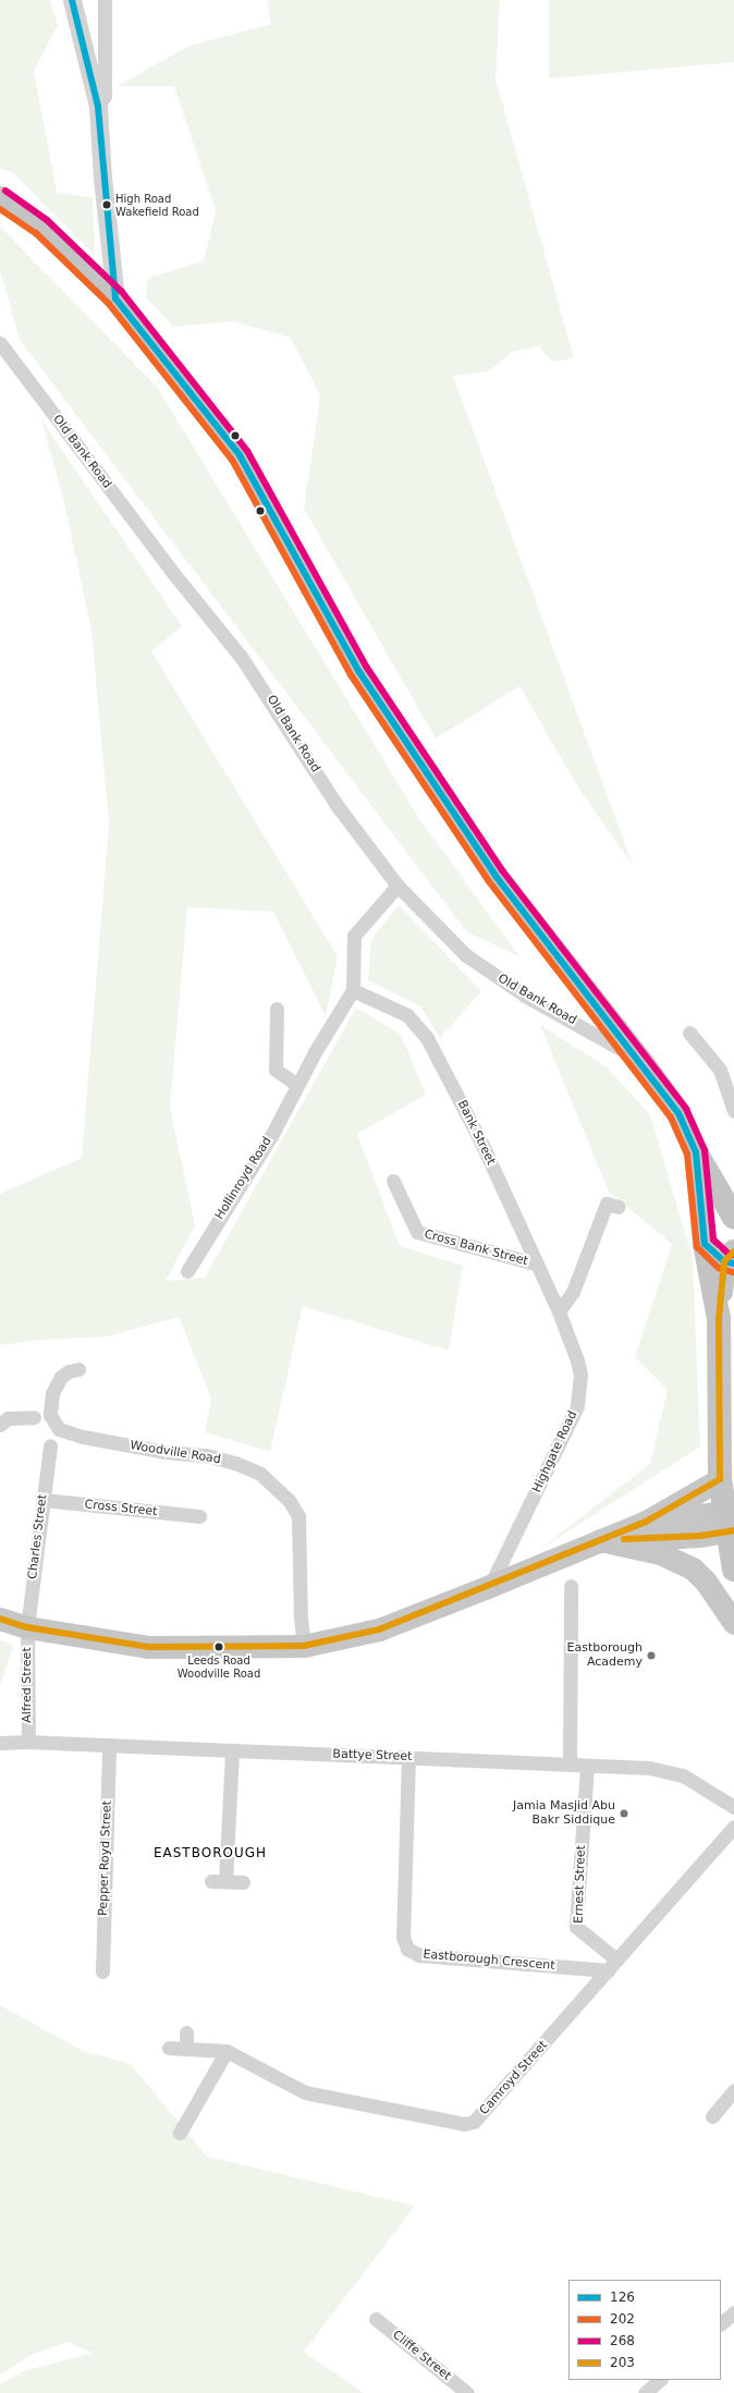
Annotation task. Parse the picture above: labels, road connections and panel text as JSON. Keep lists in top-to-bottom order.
{
  "streets": {
    "street": [
      "Old Bank Road",
      "Bank Street",
      "Hollinroyd Road",
      "Cross Bank Street",
      "Highgate Road",
      "Woodville Road",
      "Cross Street",
      "Charles Street",
      "Alfred Street",
      "Battye Street",
      "Pepper Royd Street",
      "Ernest Street",
      "Eastborough Crescent",
      "Camroyd Street",
      "Cliffe Street"
    ]
  },
  "crossings": [
    ["Old Bank Road", "Hollinroyd Road"],
    ["Bank Street", "Hollinroyd Road"],
    ["Bank Street", "Cross Bank Street"],
    ["Bank Street", "Highgate Road"],
    ["Cross Street", "Charles Street"],
    ["Charles Street", "Alfred Street"],
    ["Alfred Street", "Battye Street"],
    ["Battye Street", "Pepper Royd Street"],
    ["Battye Street", "Ernest Street"],
    ["Battye Street", "Eastborough Crescent"],
    ["Ernest Street", "Eastborough Crescent"],
    ["Ernest Street", "Camroyd Street"],
    ["Eastborough Crescent", "Camroyd Street"]
  ],
  "districts": ["EASTBOROUGH"],
  "places": [
    "High Road Wakefield Road",
    "Leeds Road Woodville Road",
    "Eastborough Academy",
    "Jamia Masjid Abu Bakr Siddique"
  ],
  "lines": [
    "transit line 126",
    "transit line 268",
    "transit line 202",
    "transit line 203"
  ],
  "legend": [
    "126",
    "202",
    "268",
    "203"
  ]
}
